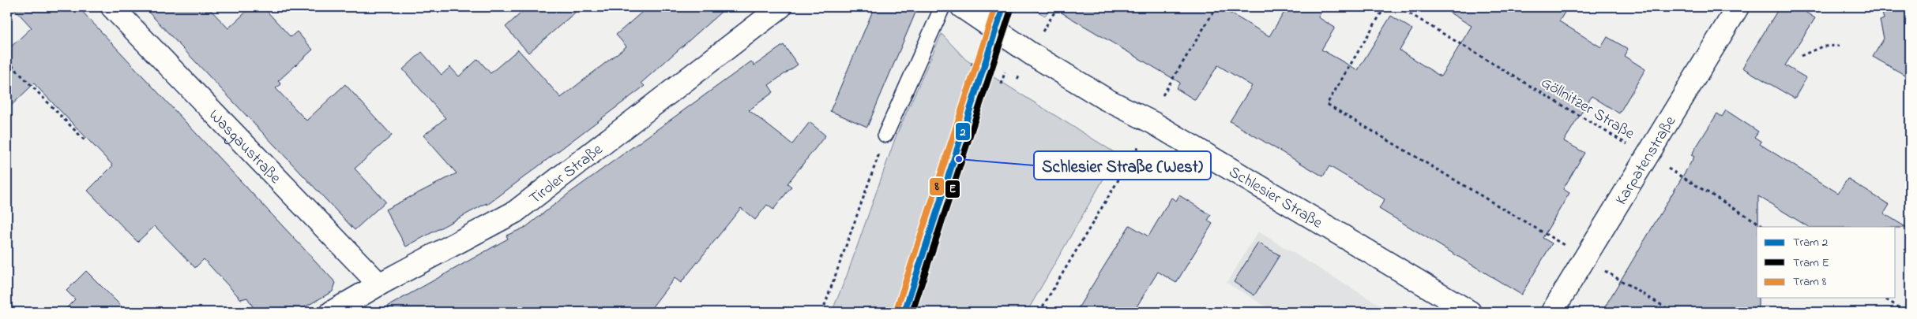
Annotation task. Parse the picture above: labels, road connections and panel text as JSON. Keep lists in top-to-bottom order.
{
  "streets": {
    "street": [
      "Wasgaustraße",
      "Karpatenstraße",
      "Tiroler Straße",
      "Schlesier Straße"
    ],
    "path": ["Göllnitzer Straße"]
  },
  "crossings": [
    ["Göllnitzer Straße", "Karpatenstraße"],
    ["Wasgaustraße", "Tiroler Straße"]
  ],
  "places": ["Schlesier Straße (West)"],
  "lines": ["tram line 2", "tram line 8", "tram line E"],
  "legend": ["Tram 2", "Tram E", "Tram 8"]
}
